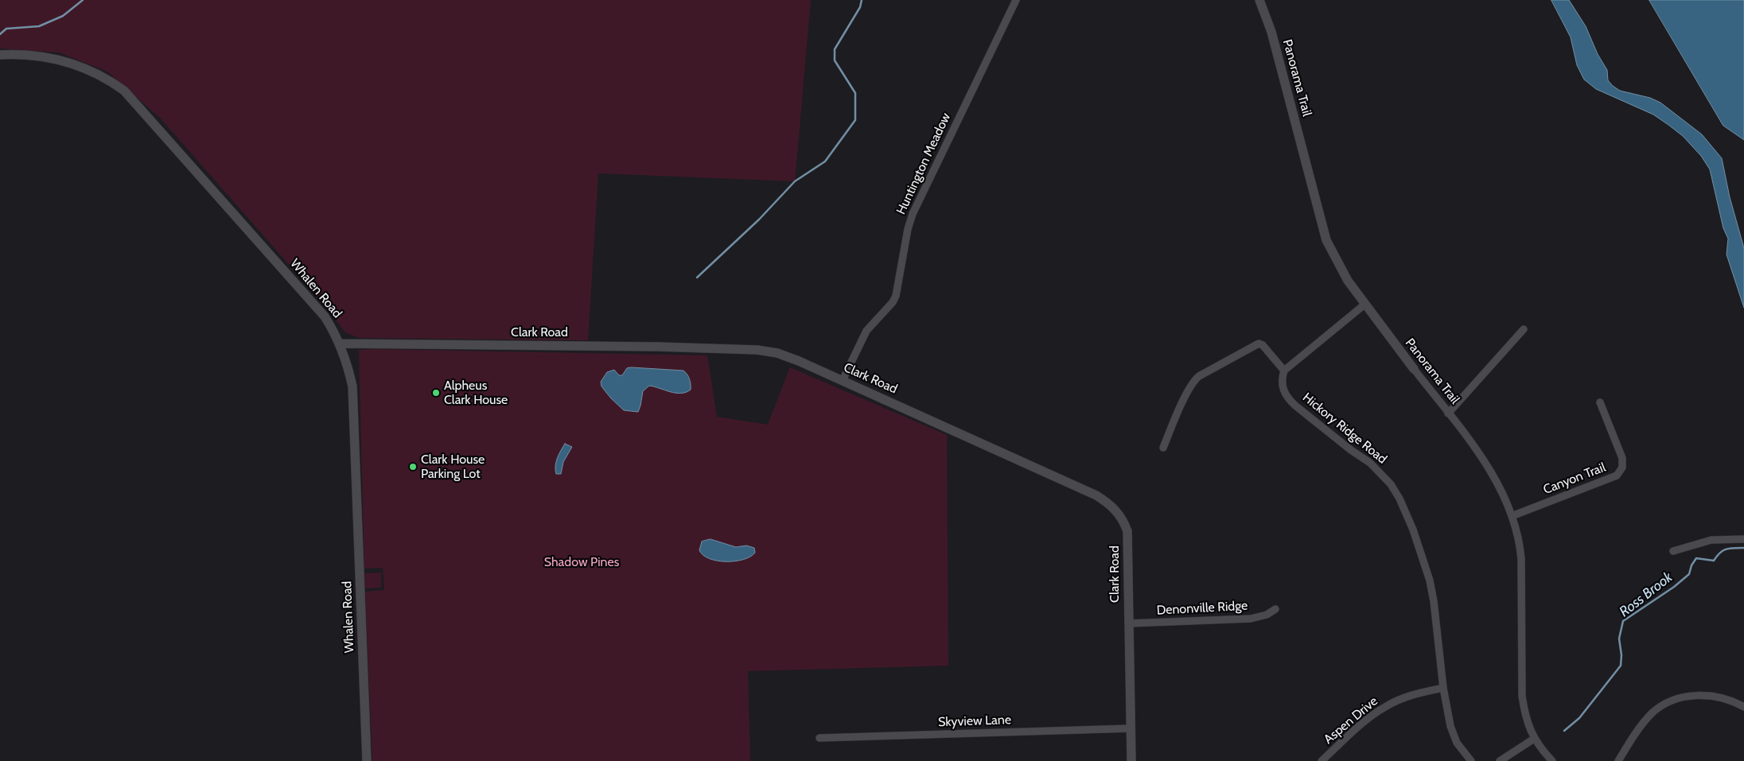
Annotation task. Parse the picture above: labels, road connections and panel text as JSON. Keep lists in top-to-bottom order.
{
  "streets": {
    "street": [
      "Panorama Trail",
      "Huntington Meadow",
      "Whalen Road",
      "Clark Road",
      "Hickory Ridge Road",
      "Canyon Trail",
      "Denonville Ridge",
      "Aspen Drive",
      "Skyview Lane"
    ]
  },
  "crossings": [
    ["Panorama Trail", "Canyon Trail"],
    ["Huntington Meadow", "Clark Road"],
    ["Whalen Road", "Clark Road"],
    ["Clark Road", "Denonville Ridge"],
    ["Clark Road", "Skyview Lane"],
    ["Hickory Ridge Road", "Aspen Drive"]
  ],
  "water": ["Ross Brook"],
  "parks": ["Shadow Pines"],
  "places": ["Alpheus Clark House", "Clark House Parking Lot"]
}
